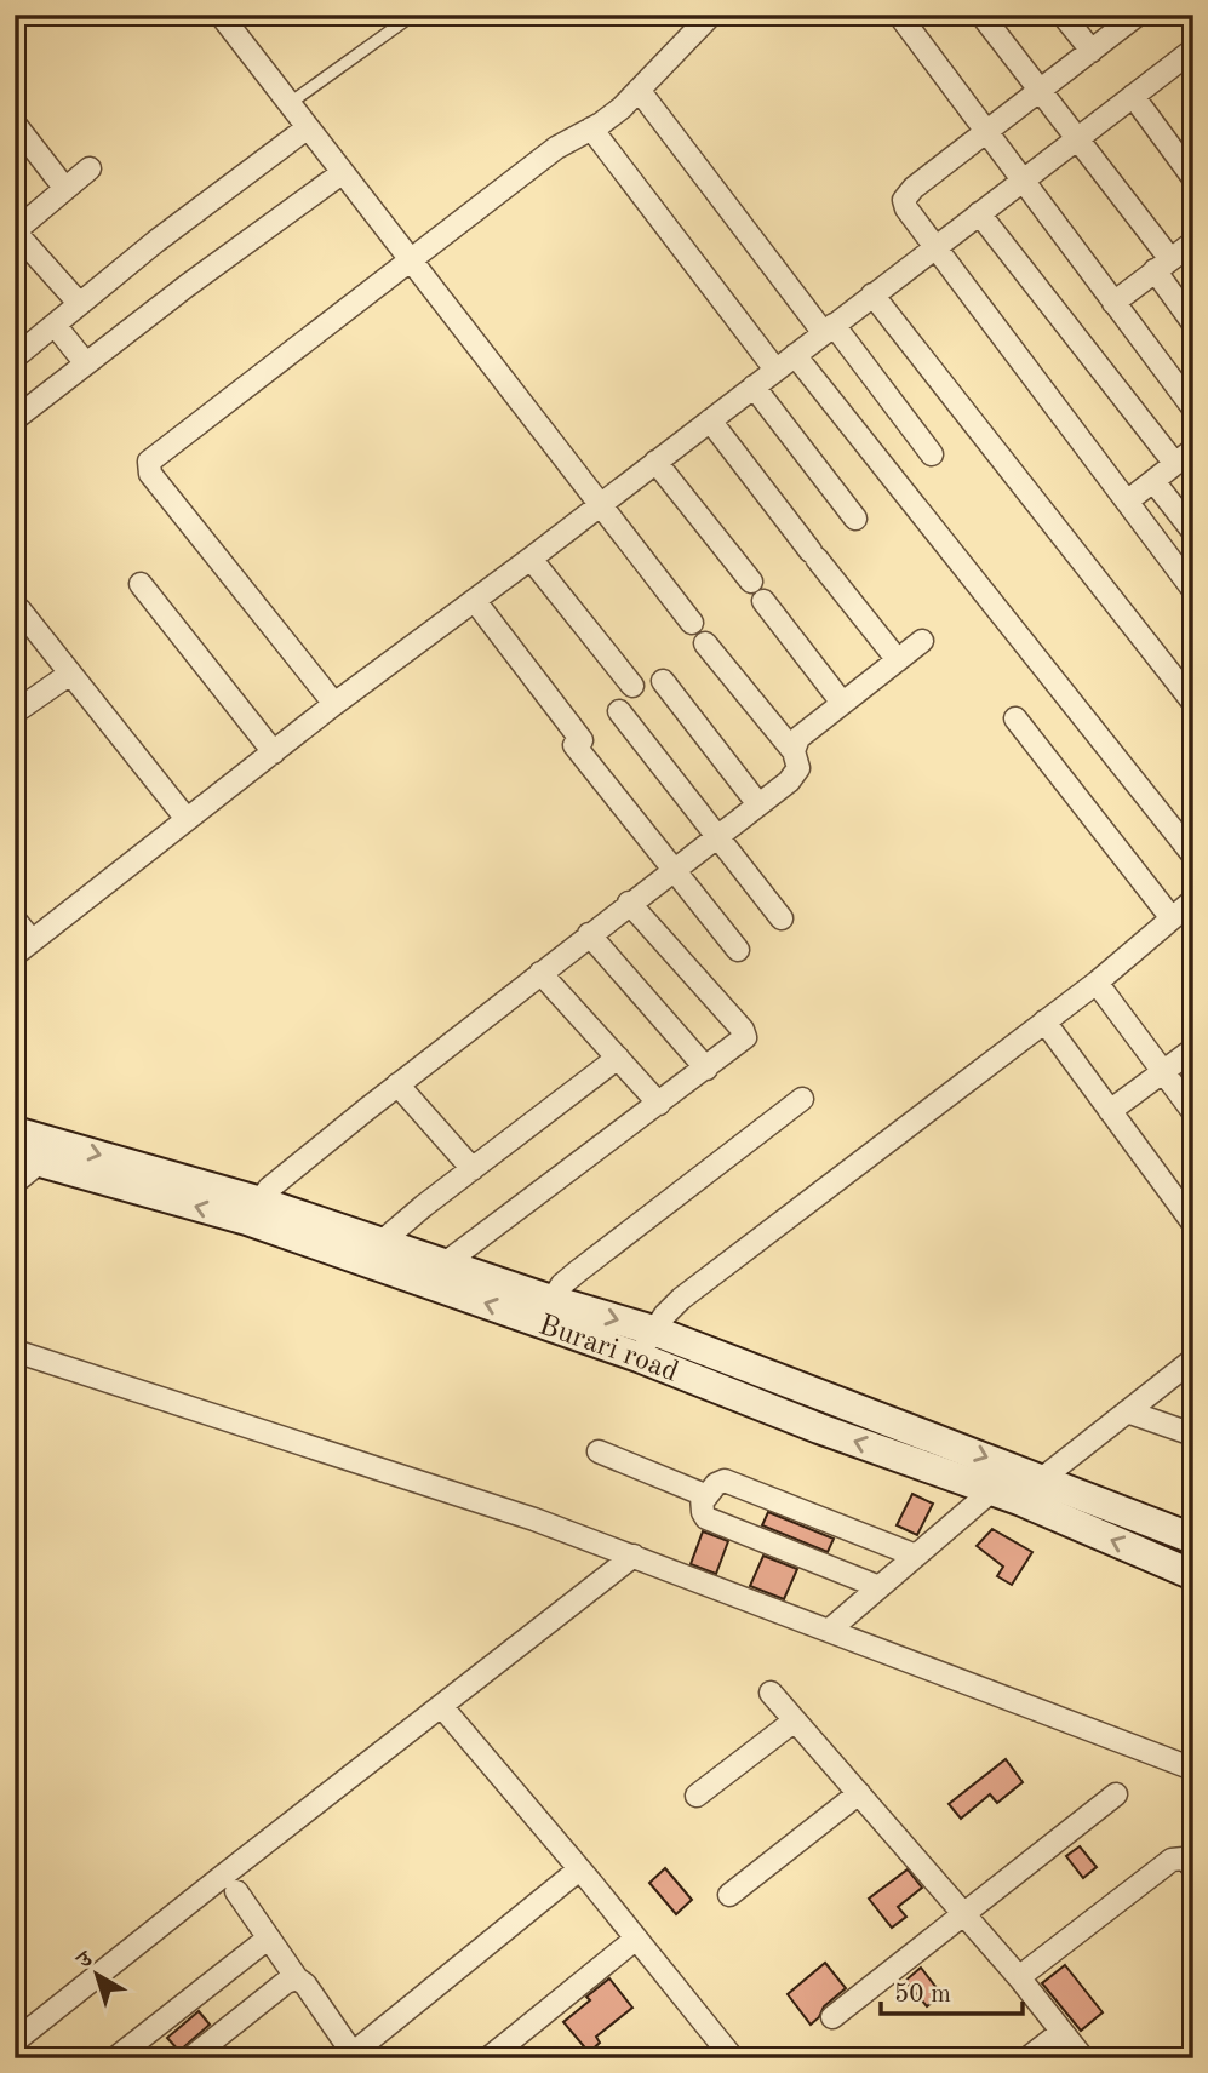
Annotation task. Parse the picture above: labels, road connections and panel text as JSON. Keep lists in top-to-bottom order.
{
  "streets": {
    "main road": ["Burari road"]
  },
  "scale_bar": "50 m",
  "north": "top left"
}
